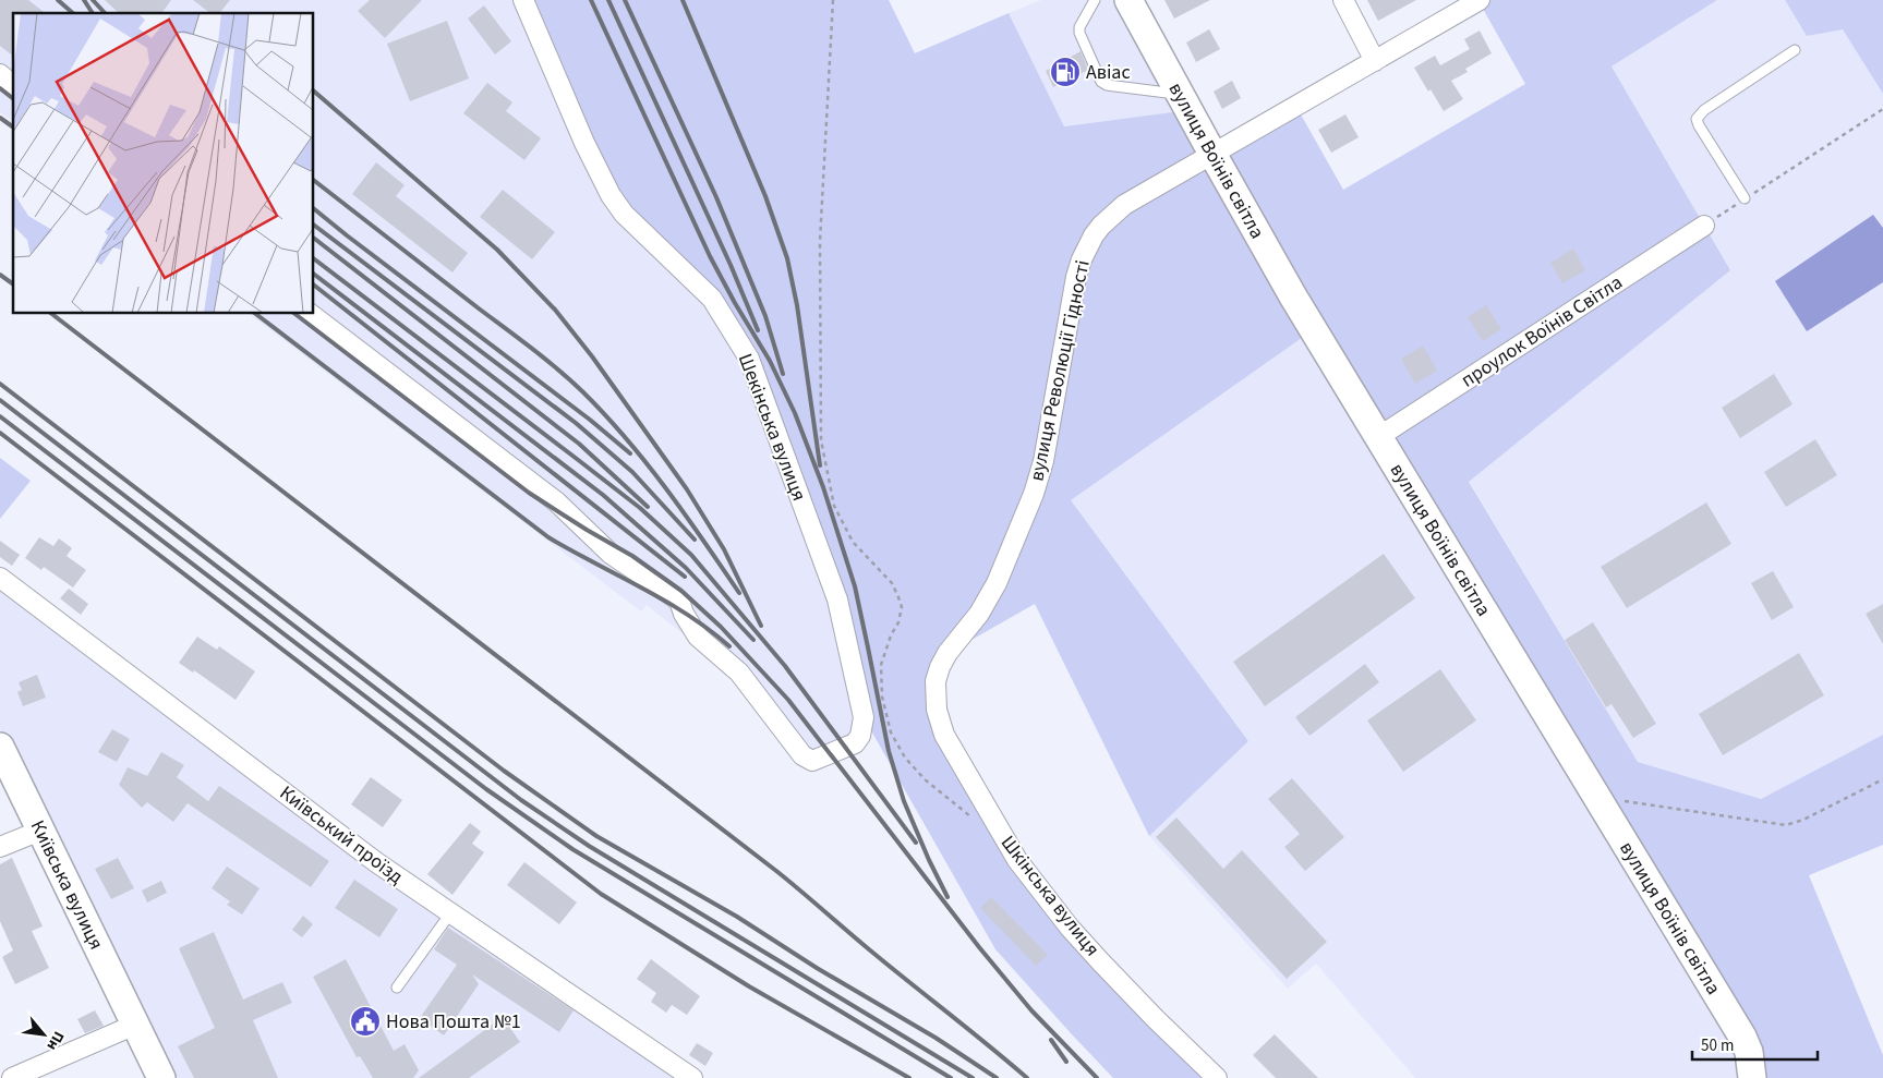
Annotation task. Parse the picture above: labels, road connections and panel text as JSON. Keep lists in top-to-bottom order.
{
  "streets": {
    "street": [
      "вулиця Воїнів світла",
      "проулок Воїнів Світла",
      "вулиця Революції Гідності",
      "Шекінська вулиця",
      "Київський проїзд",
      "Київська вулиця",
      "Шкінська вулиця"
    ]
  },
  "crossings": [
    ["вулиця Воїнів світла", "проулок Воїнів Світла"],
    ["вулиця Воїнів світла", "вулиця Революції Гідності"],
    ["вулиця Революції Гідності", "Шкінська вулиця"]
  ],
  "places": {
    "fuel station": ["Авіас"],
    "public building": ["Нова Пошта №1"]
  },
  "scale_bar": "50 m",
  "north": "bottom right"
}
